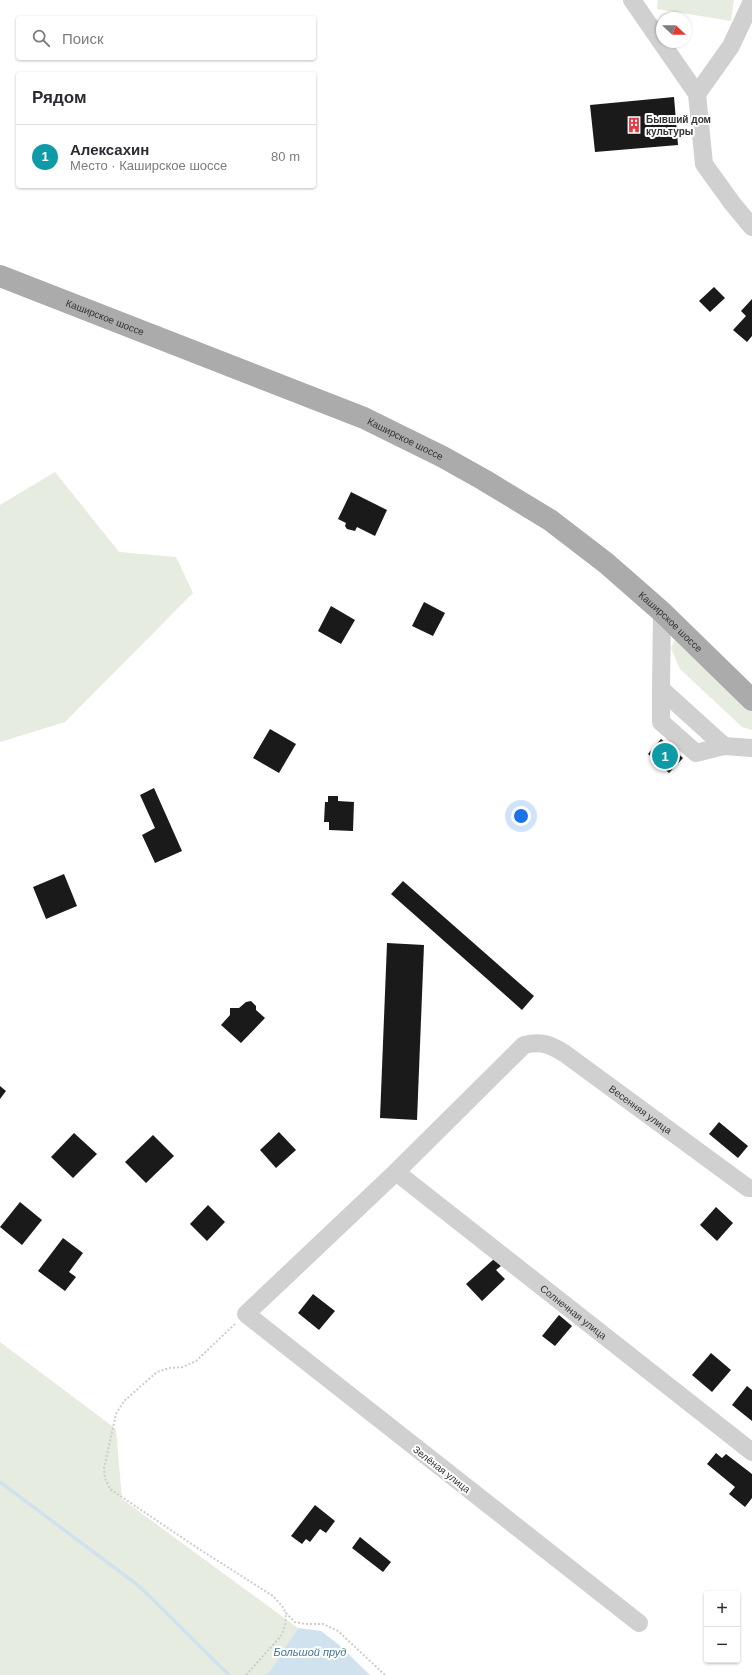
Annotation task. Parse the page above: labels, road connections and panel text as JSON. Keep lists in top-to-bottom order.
{
  "streets": {
    "main road": ["Каширское шоссе"],
    "street": ["Весенняя улица", "Солнечная улица", "Зелёная улица"]
  },
  "crossings": [
    ["Весенняя улица", "Солнечная улица"]
  ],
  "water": ["Большой пруд"],
  "places": {
    "building": ["Бывший дом культуры"]
  },
  "north": "right",
  "page": {
    "search": "Поиск",
    "heading": "Рядом",
    "list": [
      {
        "mark": "1",
        "name": "Алексахин",
        "note": "Место · Каширское шоссе",
        "value": "80 m"
      }
    ],
    "pins": "1",
    "map_buttons": ["+", "−"]
  }
}
